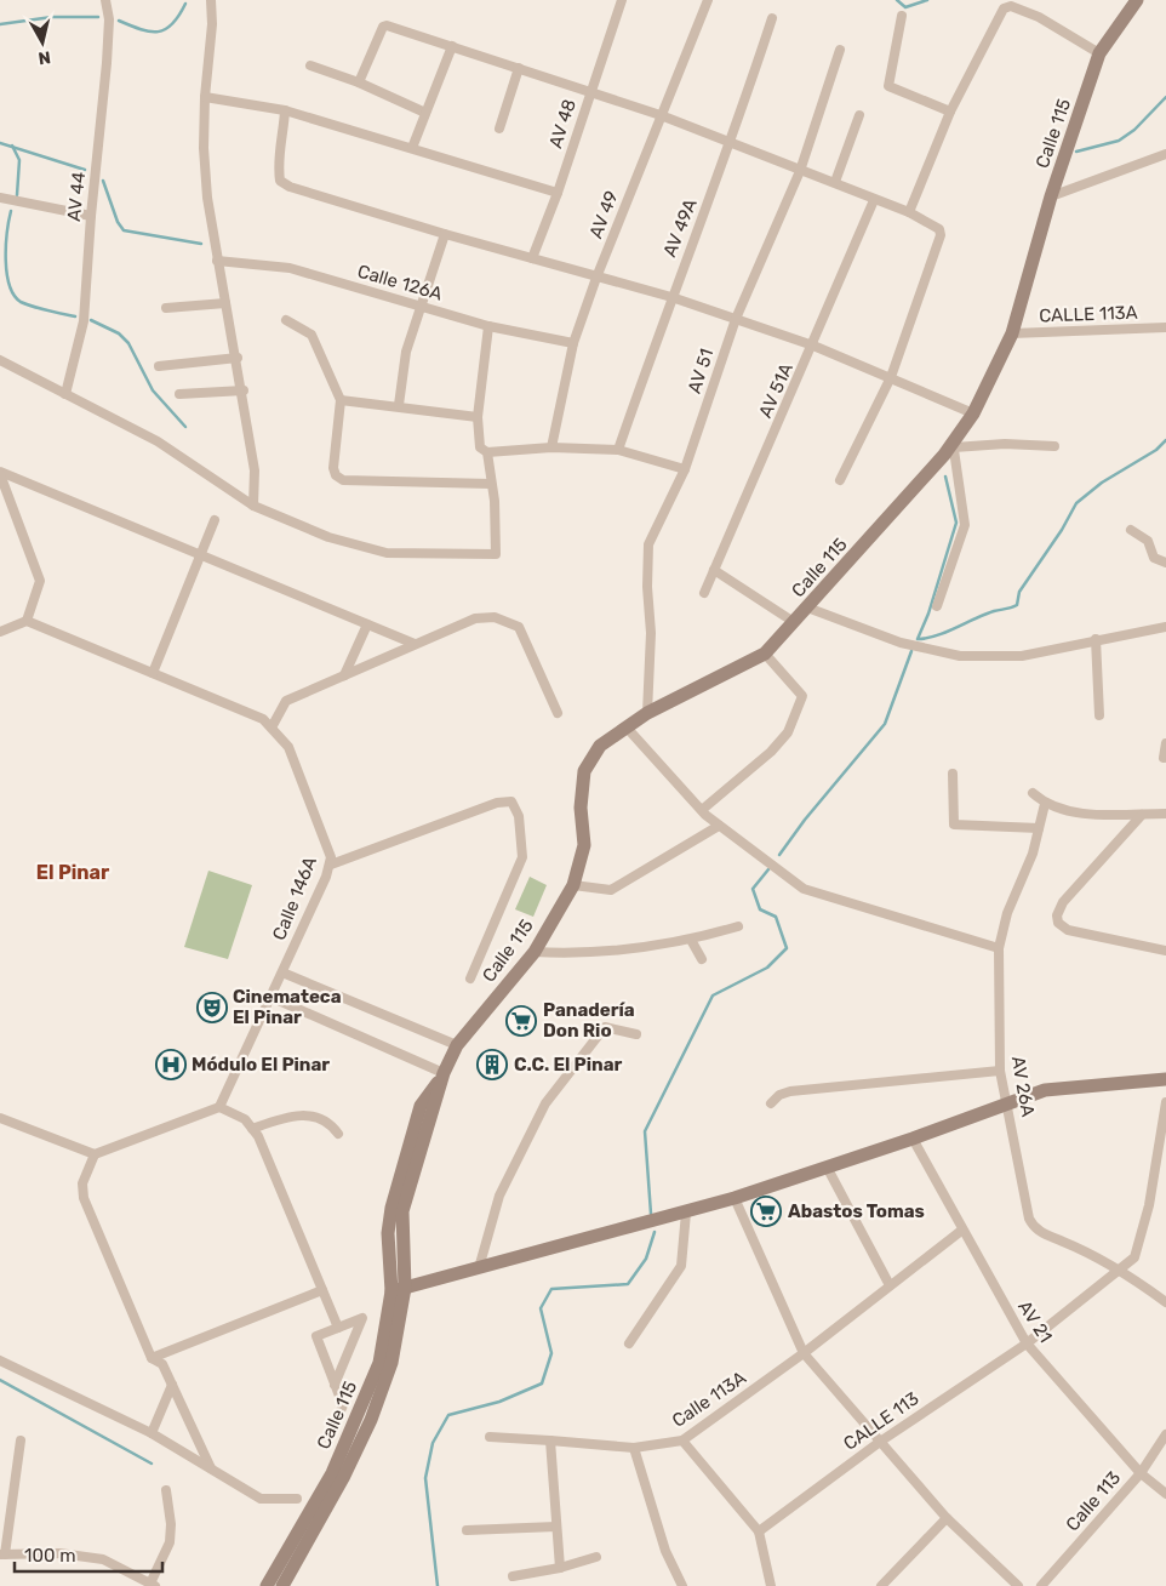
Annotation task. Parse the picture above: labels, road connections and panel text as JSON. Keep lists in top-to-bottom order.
{
  "streets": {
    "main road": ["Calle 115"],
    "street": [
      "AV 48",
      "AV 44",
      "AV 49",
      "AV 49A",
      "Calle 126A",
      "CALLE 113A",
      "AV 51",
      "AV 51A",
      "Calle 146A",
      "AV 26A",
      "AV 21",
      "Calle 113A",
      "CALLE 113",
      "Calle 113"
    ]
  },
  "crossings": [
    ["Calle 115", "CALLE 113A"],
    ["Calle 115", "AV 51"],
    ["AV 49", "Calle 126A"],
    ["AV 26A", "CALLE 113"],
    ["AV 21", "Calle 113A"],
    ["AV 21", "CALLE 113"],
    ["AV 21", "Calle 113"]
  ],
  "districts": ["El Pinar"],
  "places": {
    "theatre": ["Cinemateca El Pinar"],
    "supermarket": ["Panadería Don Rio", "Abastos Tomas"],
    "hospital": ["Módulo El Pinar"],
    "building": ["C.C. El Pinar"]
  },
  "scale_bar": "100 m",
  "north": "bottom"
}
